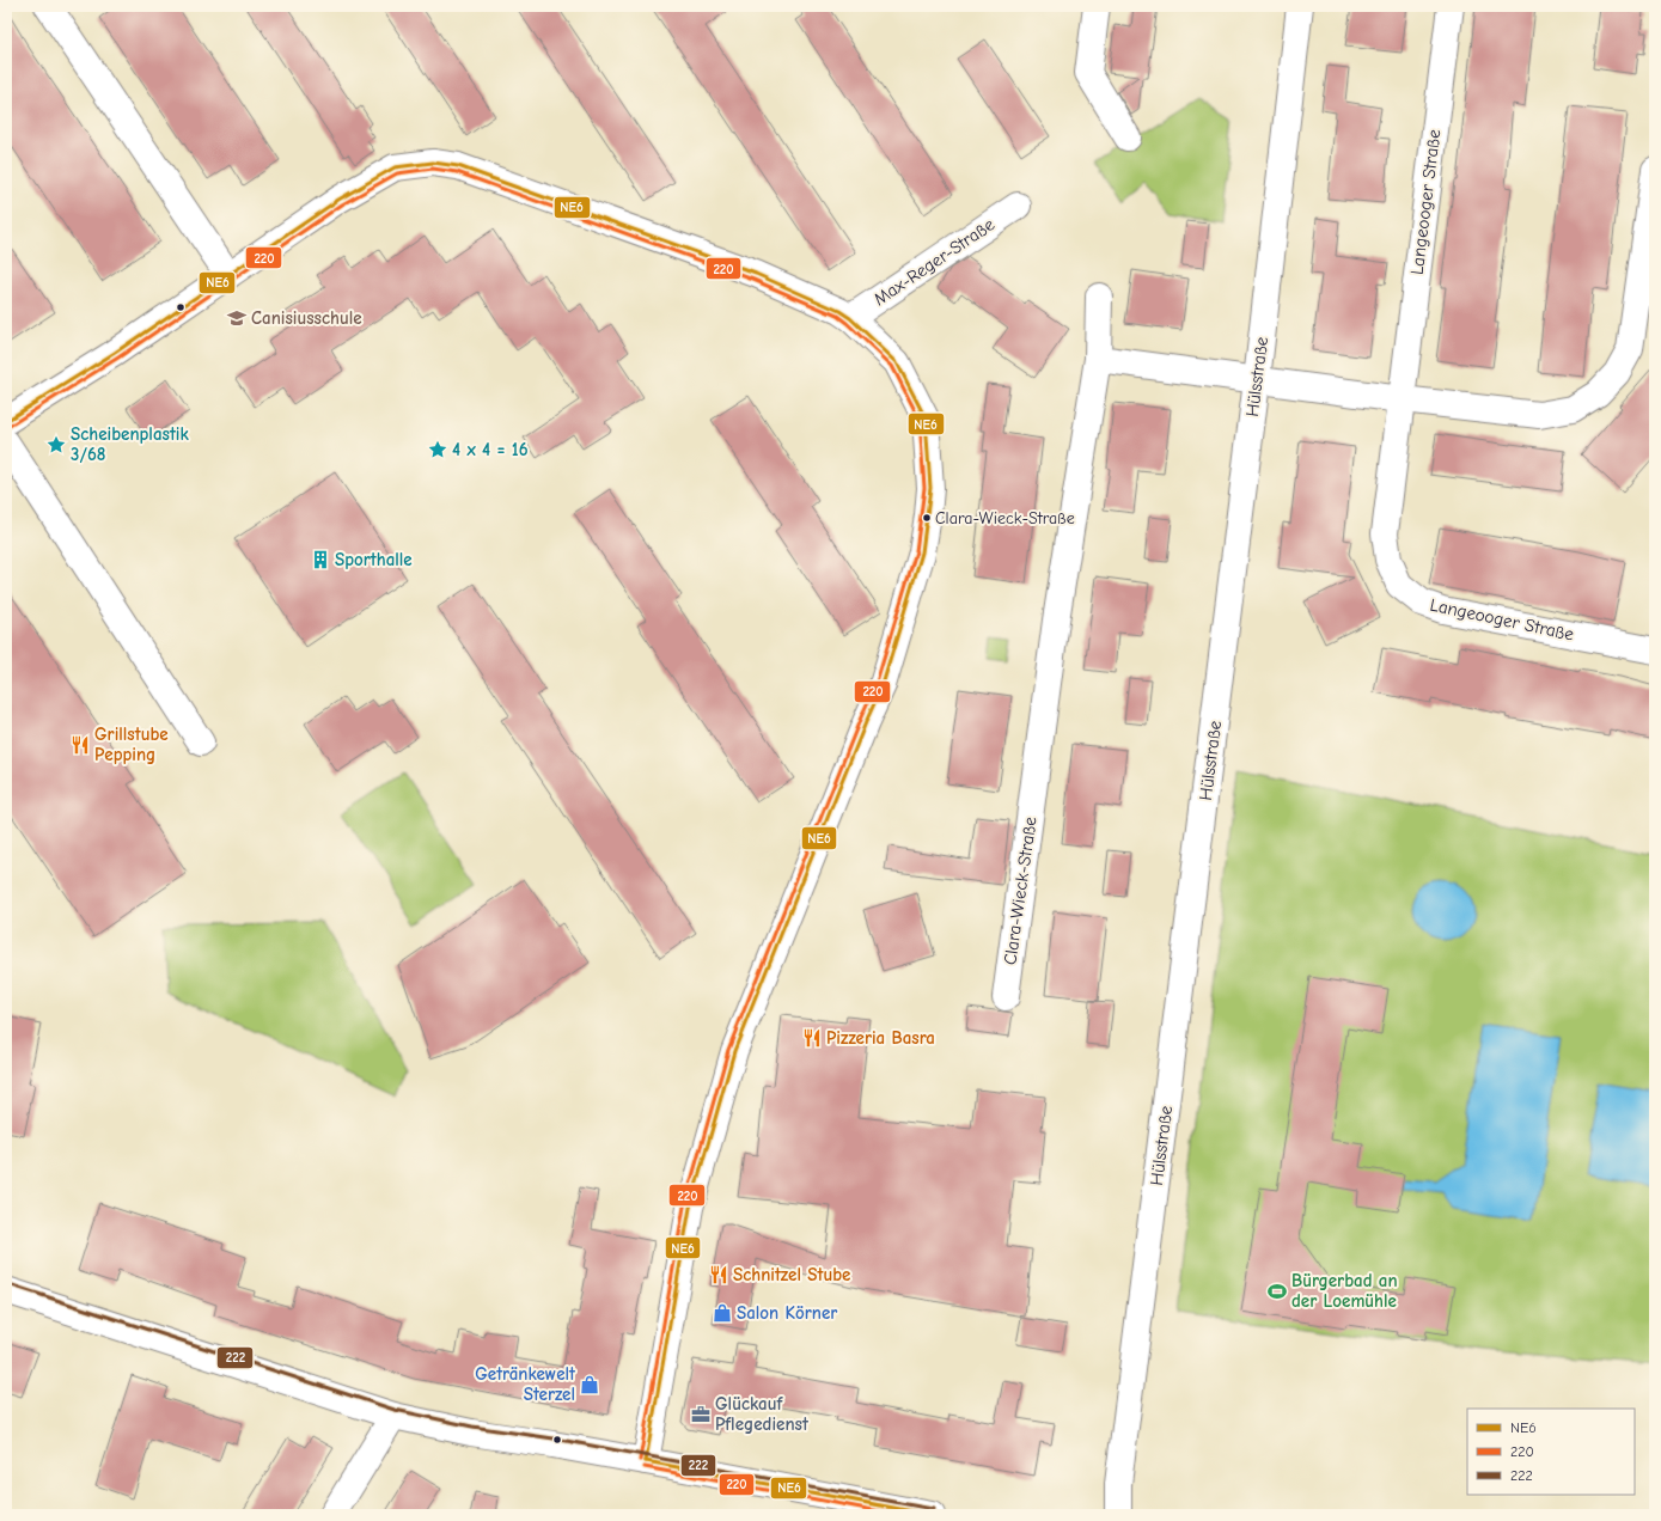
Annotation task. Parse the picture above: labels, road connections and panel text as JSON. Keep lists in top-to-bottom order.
{
  "streets": {
    "street": [
      "Langeooger Straße",
      "Max-Reger-Straße",
      "Hülsstraße",
      "Clara-Wieck-Straße"
    ]
  },
  "places": {
    "school or university": ["Canisiusschule"],
    "place": ["Scheibenplastik 3/68", "4 x 4 = 16"],
    "other": ["Clara-Wieck-Straße"],
    "building": ["Sporthalle"],
    "restaurant": ["Grillstube Pepping", "Pizzeria Basra", "Schnitzel Stube"],
    "sports": ["Bürgerbad an der Loemühle"],
    "shop": ["Salon Körner", "Getränkewelt Sterzel"],
    "office": ["Glückauf Pflegedienst"]
  },
  "lines": ["transit line NE6", "transit line 220", "transit line 222"],
  "legend": ["NE6", "220", "222"]
}
